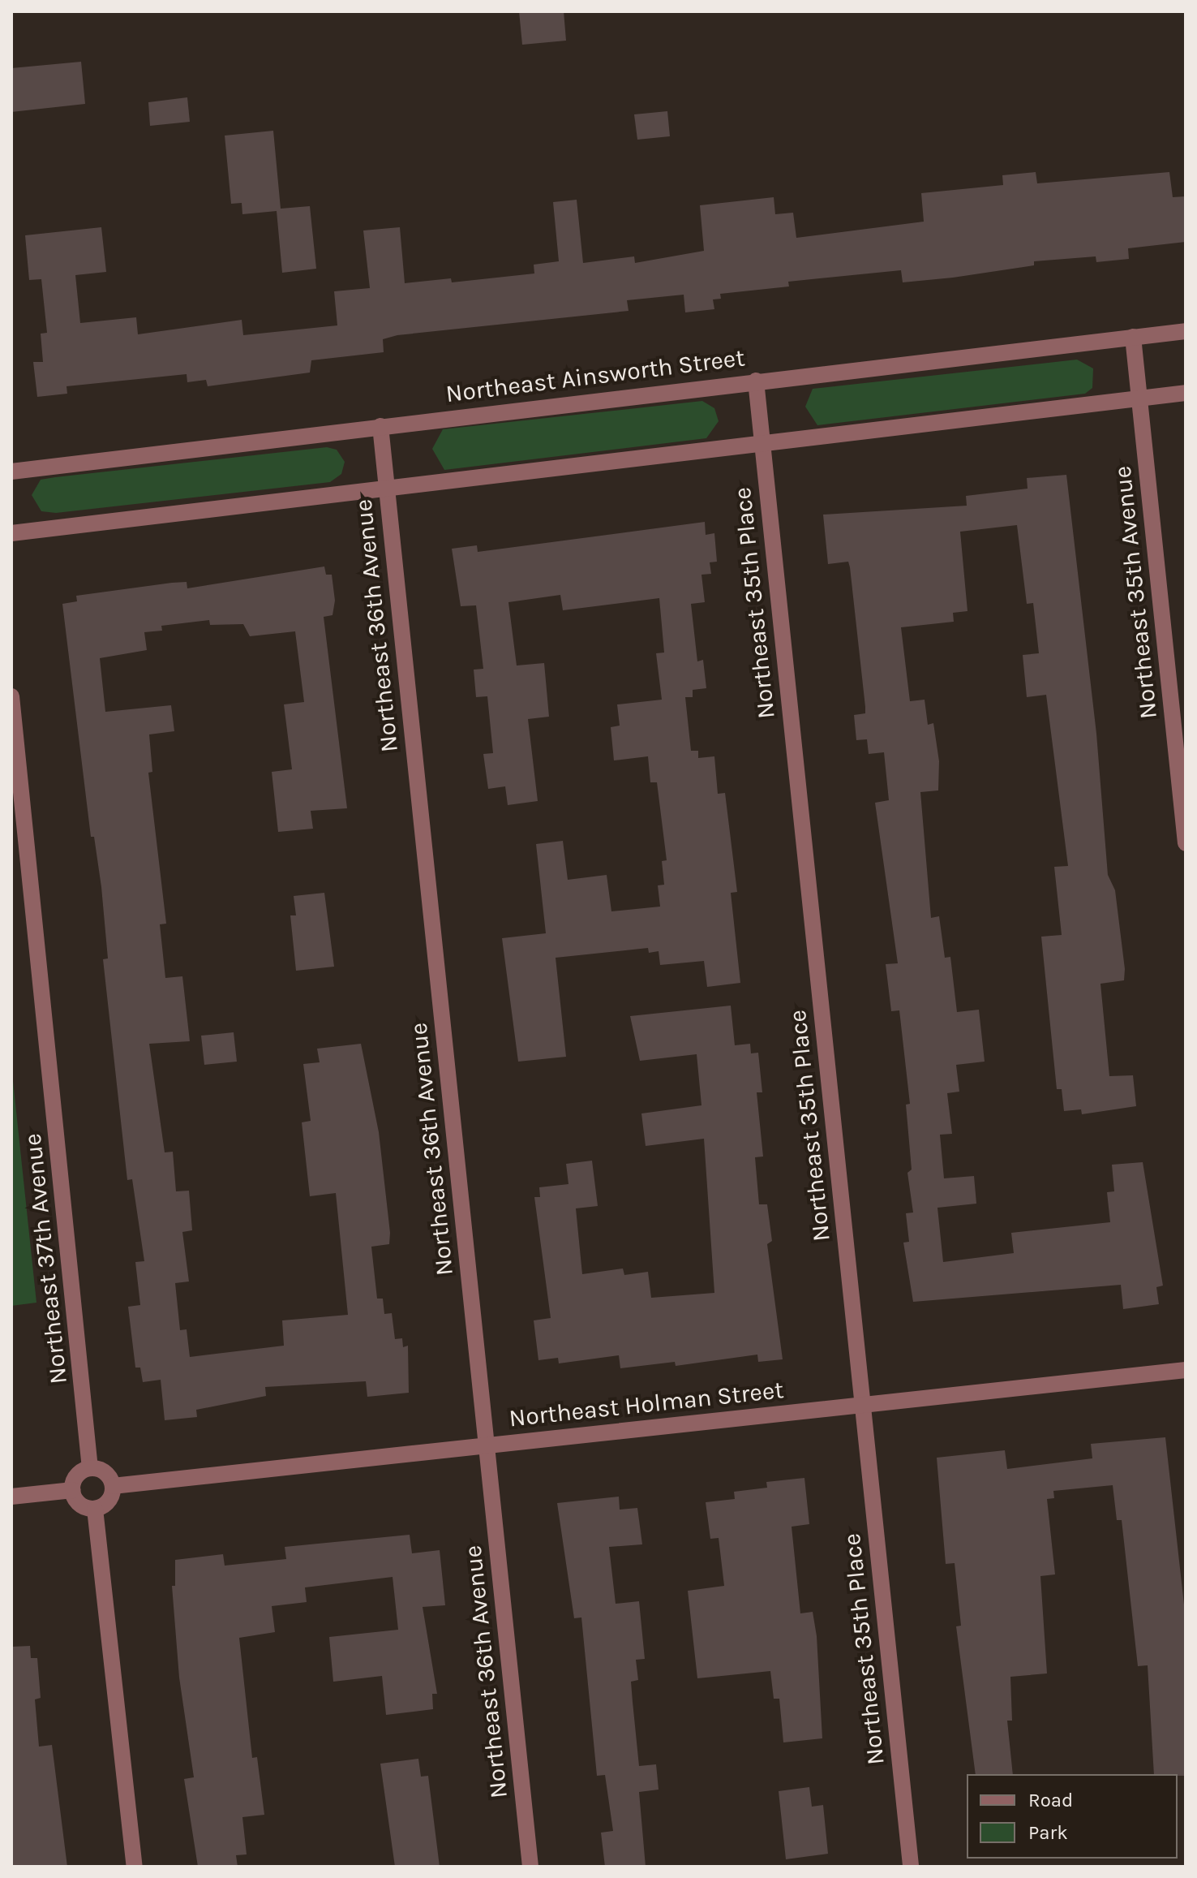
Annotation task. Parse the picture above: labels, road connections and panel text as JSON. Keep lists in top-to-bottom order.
{
  "streets": {
    "street": [
      "Northeast Ainsworth Street",
      "Northeast 35th Avenue",
      "Northeast 35th Place",
      "Northeast 36th Avenue",
      "Northeast 37th Avenue",
      "Northeast Holman Street"
    ]
  },
  "crossings": [
    ["Northeast Ainsworth Street", "Northeast 35th Avenue"],
    ["Northeast Ainsworth Street", "Northeast 35th Place"],
    ["Northeast Ainsworth Street", "Northeast 36th Avenue"],
    ["Northeast 35th Place", "Northeast Holman Street"],
    ["Northeast 36th Avenue", "Northeast Holman Street"],
    ["Northeast 37th Avenue", "Northeast Holman Street"]
  ],
  "legend": ["Road", "Park"]
}
